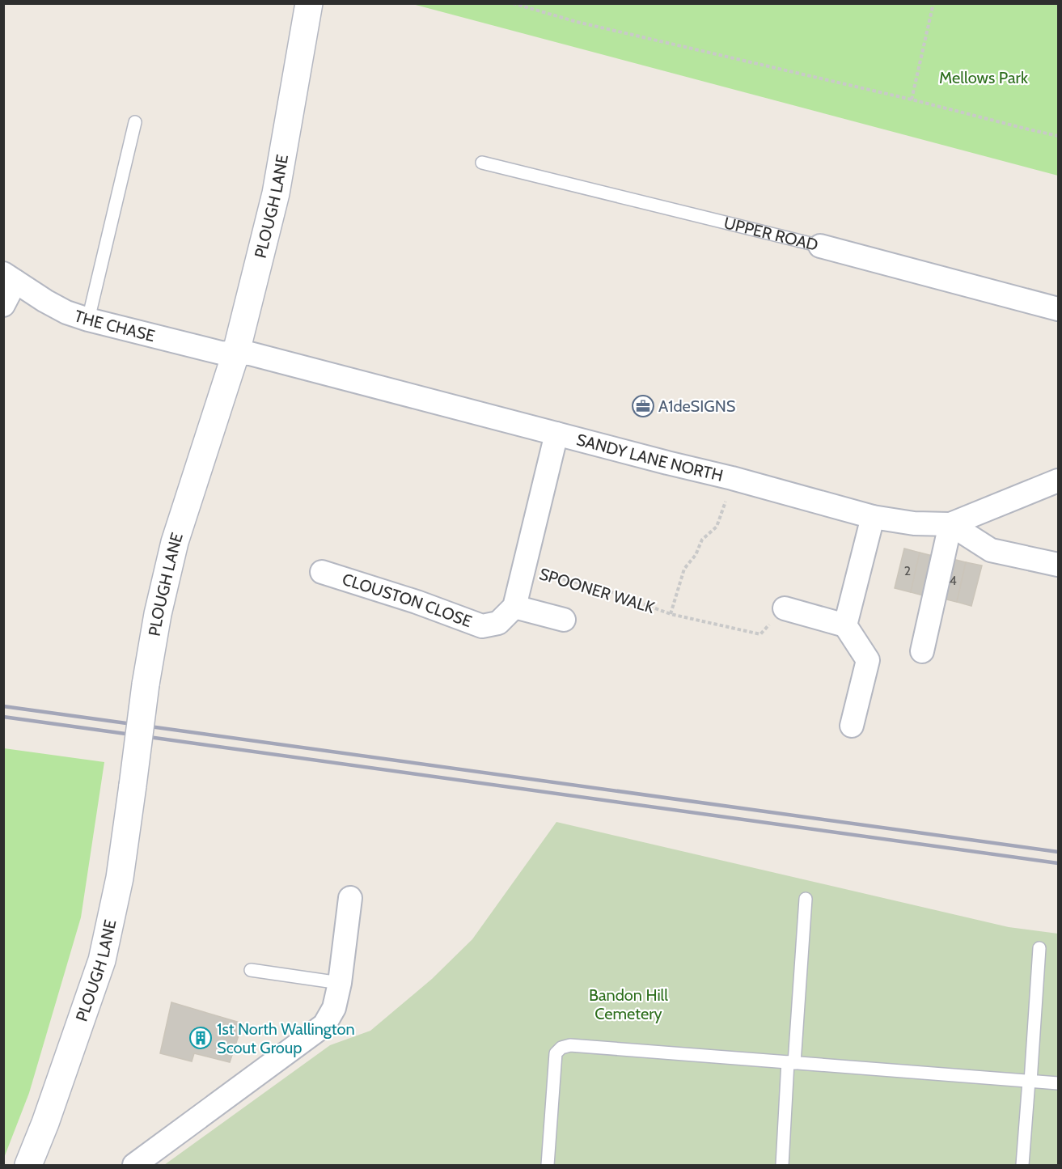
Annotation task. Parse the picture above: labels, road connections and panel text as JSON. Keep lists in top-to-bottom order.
{
  "streets": {
    "main road": ["PLOUGH LANE"],
    "street": [
      "UPPER ROAD",
      "THE CHASE",
      "SANDY LANE NORTH",
      "CLOUSTON CLOSE"
    ],
    "path": ["SPOONER WALK"]
  },
  "crossings": [
    ["PLOUGH LANE", "THE CHASE"],
    ["PLOUGH LANE", "SANDY LANE NORTH"],
    ["THE CHASE", "SANDY LANE NORTH"],
    ["SANDY LANE NORTH", "SPOONER WALK"]
  ],
  "parks": ["Mellows Park", "Bandon Hill Cemetery"],
  "places": {
    "office": ["A1deSIGNS"],
    "building": ["1st North Wallington Scout Group"]
  },
  "house_numbers": ["2", "4"]
}
